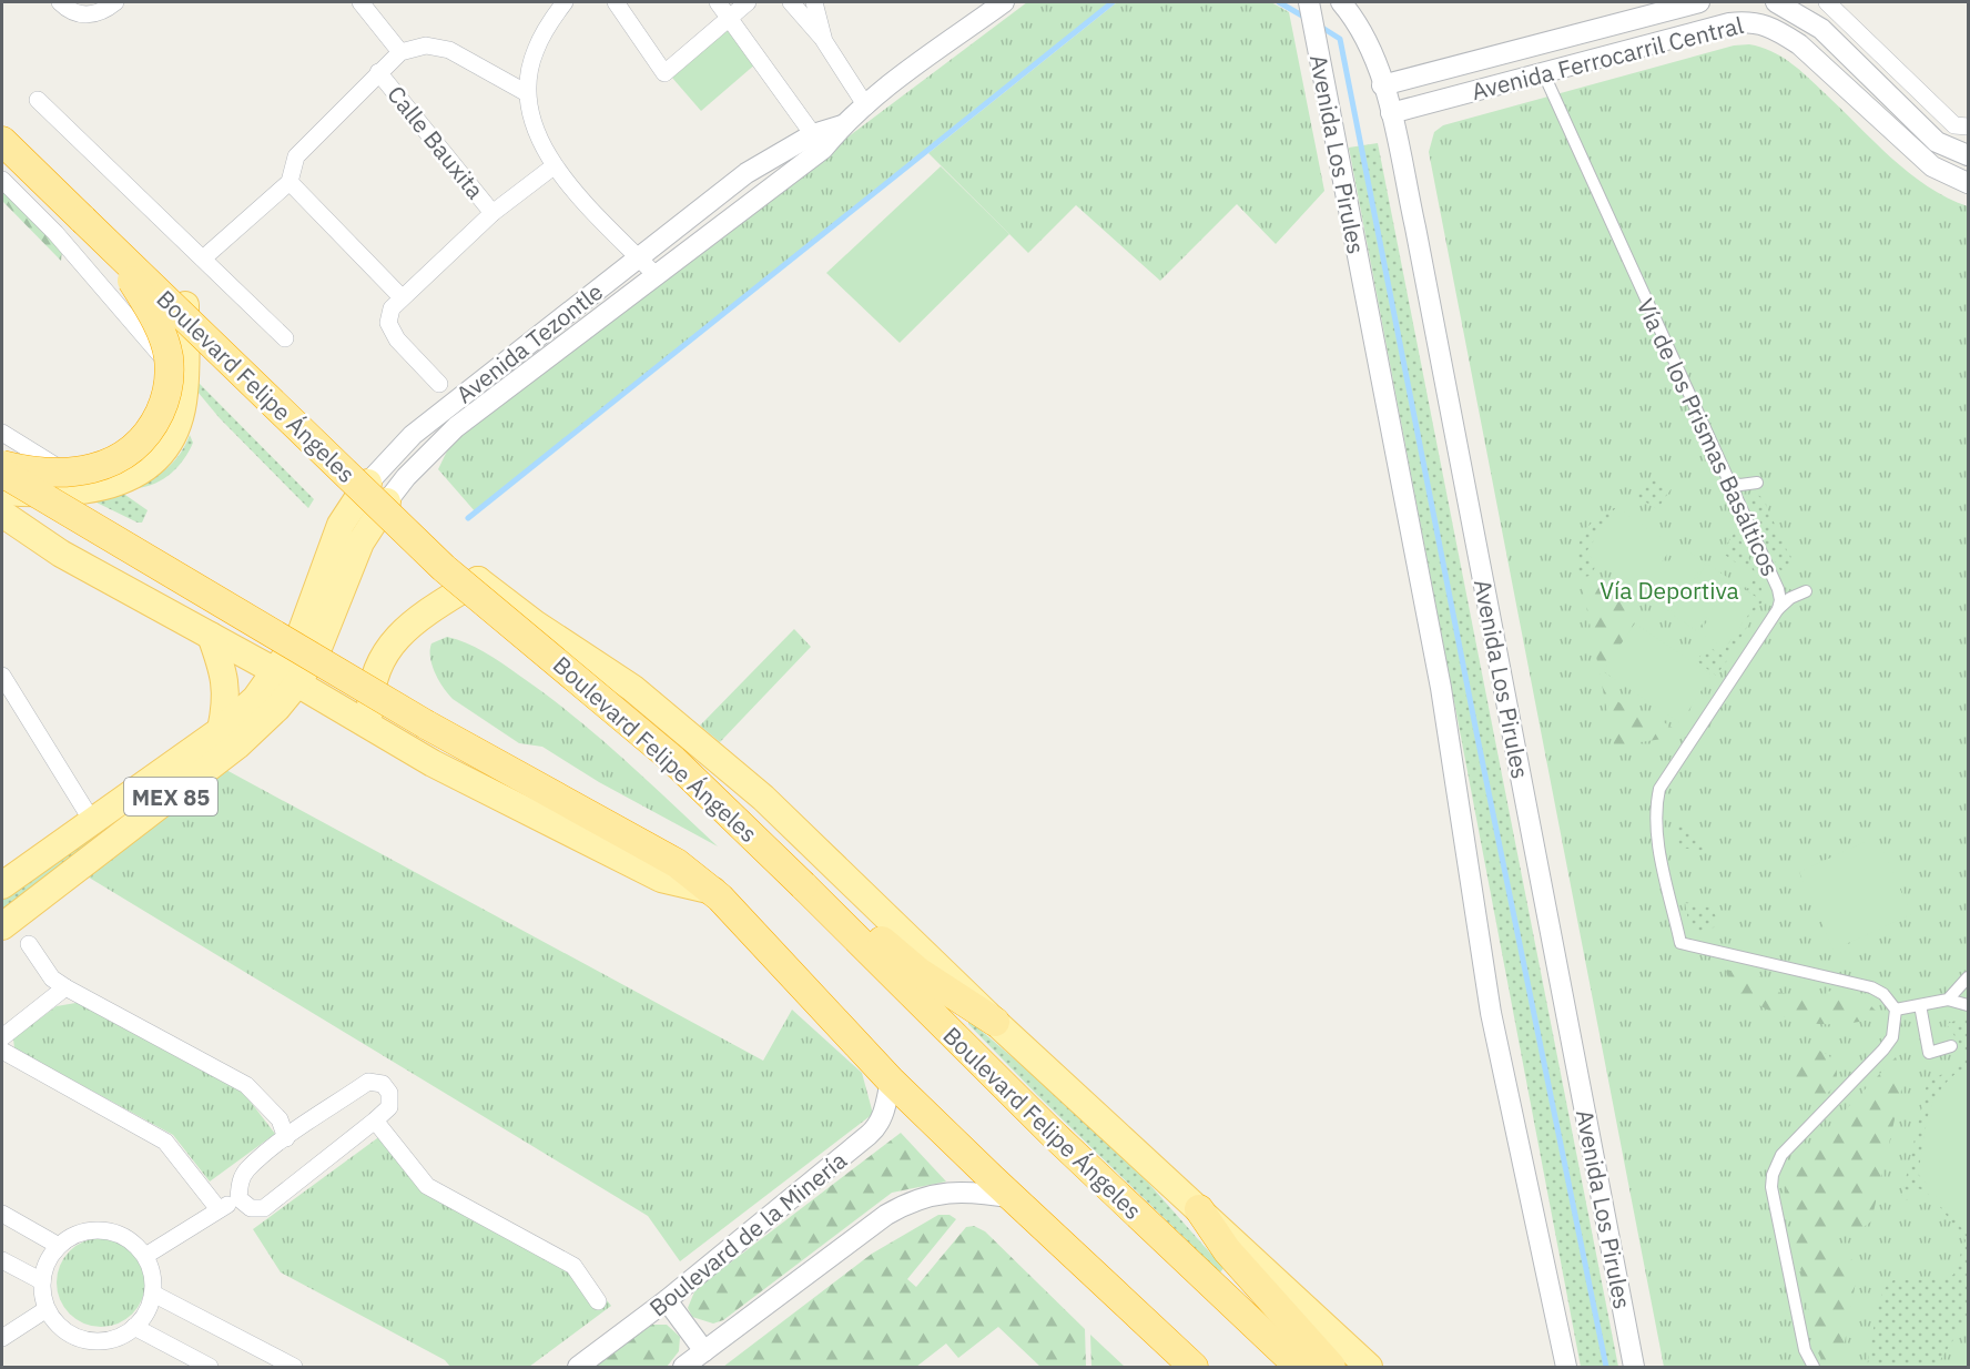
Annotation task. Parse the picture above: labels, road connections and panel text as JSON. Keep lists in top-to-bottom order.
{
  "streets": {
    "highway": ["Boulevard Felipe Ángeles"],
    "main road": ["Avenida Tezontle", "MEX 85"],
    "street": [
      "Avenida Ferrocarril Central",
      "Calle Bauxita",
      "Avenida Los Pirules",
      "Vía de los Prismas Basálticos",
      "Boulevard de la Minería"
    ]
  },
  "crossings": [
    ["Avenida Ferrocarril Central", "Avenida Los Pirules"],
    ["Avenida Ferrocarril Central", "Vía de los Prismas Basálticos"],
    ["Avenida Tezontle", "Boulevard Felipe Ángeles"],
    ["Avenida Tezontle", "MEX 85"]
  ],
  "parks": ["Vía Deportiva"]
}
